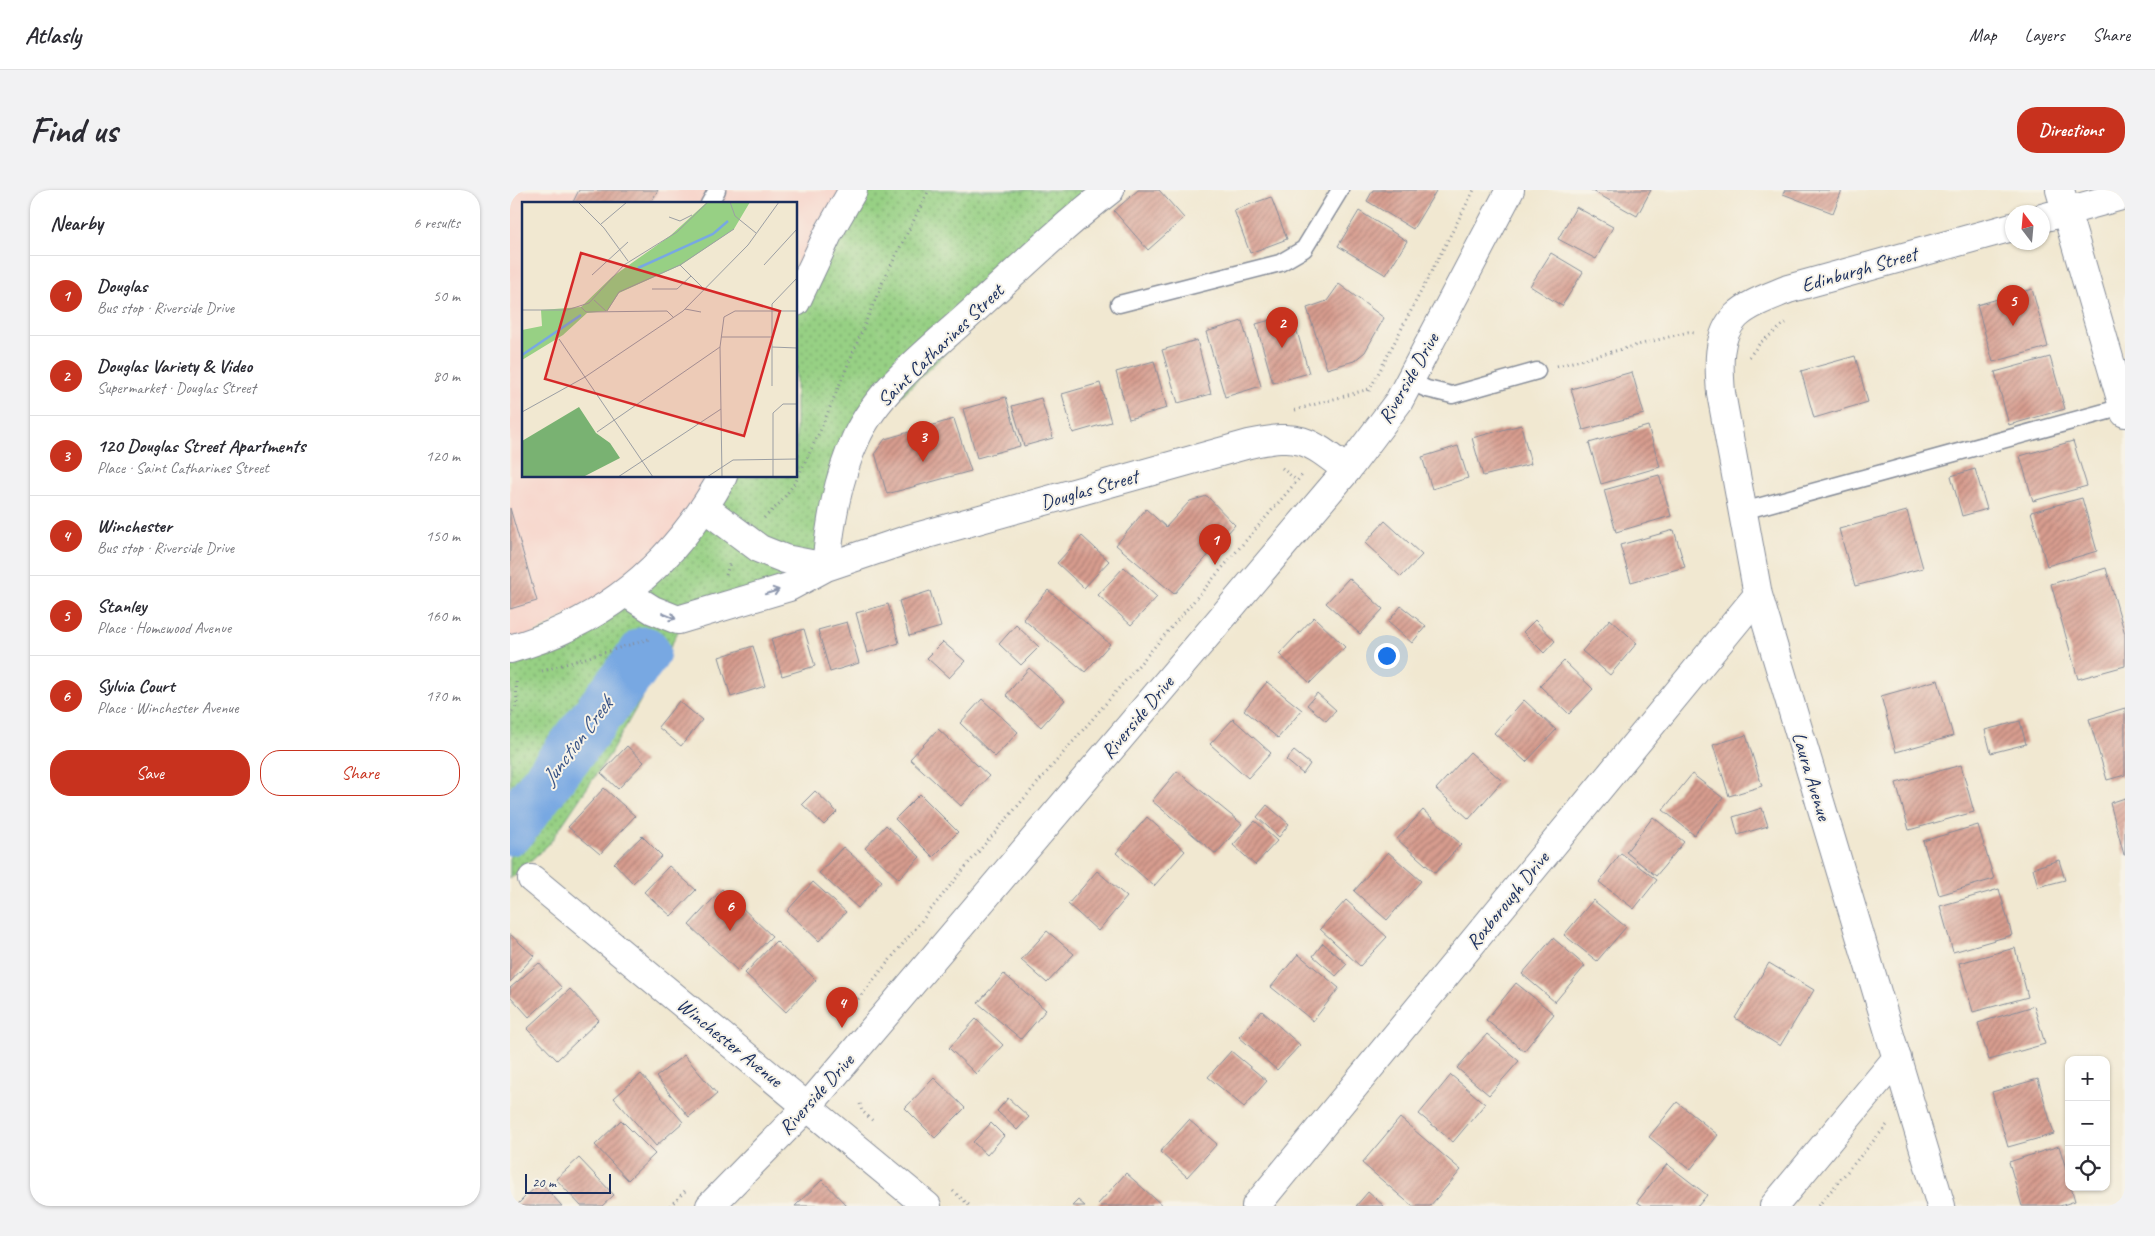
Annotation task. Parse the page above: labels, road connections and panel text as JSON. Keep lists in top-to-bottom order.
{
  "streets": {
    "street": [
      "Edinburgh Street",
      "Saint Catharines Street",
      "Riverside Drive",
      "Douglas Street",
      "Laura Avenue",
      "Roxborough Drive",
      "Winchester Avenue"
    ]
  },
  "crossings": [
    ["Edinburgh Street", "Laura Avenue"],
    ["Saint Catharines Street", "Douglas Street"],
    ["Riverside Drive", "Douglas Street"],
    ["Riverside Drive", "Winchester Avenue"],
    ["Laura Avenue", "Roxborough Drive"]
  ],
  "water": ["Junction Creek"],
  "scale_bar": "20 m",
  "north": "top",
  "page": {
    "header": "Atlasly",
    "nav": ["Map", "Layers", "Share"],
    "buttons": [
      "Directions",
      ["Save", "Share"]
    ],
    "title": "Find us",
    "heading": ["Nearby", "6 results"],
    "list": [
      {
        "mark": "1",
        "name": "Douglas",
        "note": "Bus stop · Riverside Drive",
        "value": "50 m"
      },
      {
        "mark": "2",
        "name": "Douglas Variety & Video",
        "note": "Supermarket · Douglas Street",
        "value": "80 m"
      },
      {
        "mark": "3",
        "name": "120 Douglas Street Apartments",
        "note": "Place · Saint Catharines Street",
        "value": "120 m"
      },
      {
        "mark": "4",
        "name": "Winchester",
        "note": "Bus stop · Riverside Drive",
        "value": "150 m"
      },
      {
        "mark": "5",
        "name": "Stanley",
        "note": "Place · Homewood Avenue",
        "value": "160 m"
      },
      {
        "mark": "6",
        "name": "Sylvia Court",
        "note": "Place · Winchester Avenue",
        "value": "170 m"
      }
    ],
    "pins": [
      "5",
      "2",
      "3",
      "1",
      "6",
      "4"
    ],
    "map_buttons": ["+", "−"],
    "scale": "20 m"
  }
}
